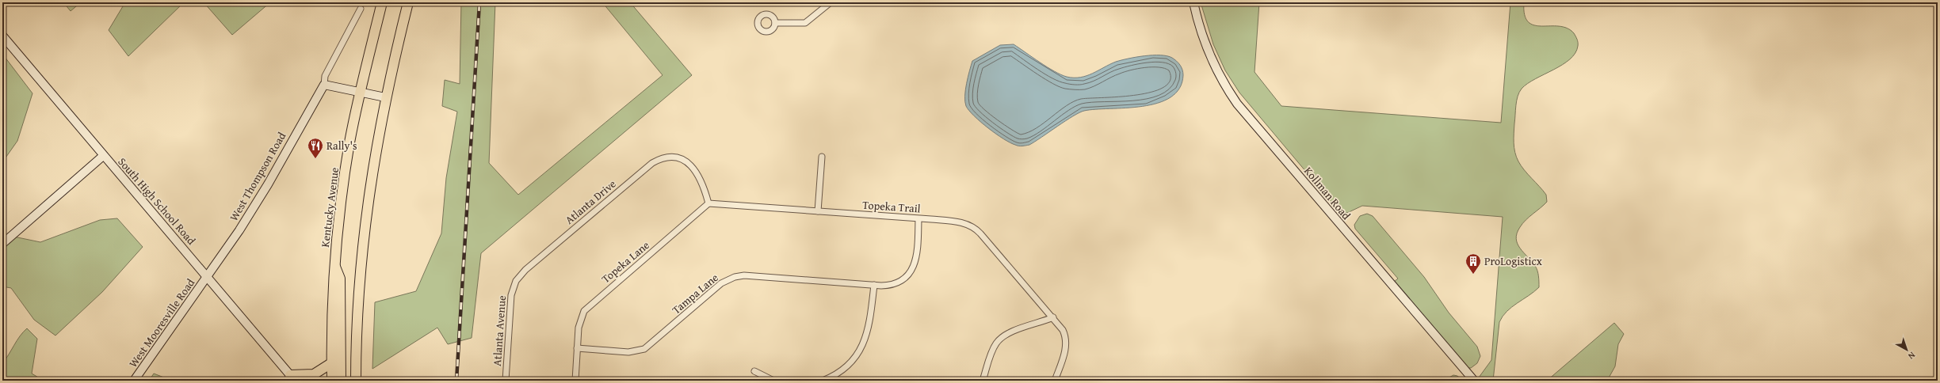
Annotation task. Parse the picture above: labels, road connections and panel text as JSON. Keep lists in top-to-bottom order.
{
  "streets": {
    "main road": ["Kentucky Avenue"],
    "street": [
      "West Thompson Road",
      "Kollman Road",
      "South High School Road",
      "Atlanta Drive",
      "Topeka Trail",
      "Topeka Lane",
      "Tampa Lane",
      "West Mooresville Road",
      "Atlanta Avenue"
    ]
  },
  "crossings": [
    ["West Thompson Road", "South High School Road"],
    ["West Thompson Road", "West Mooresville Road"],
    ["South High School Road", "West Mooresville Road"],
    ["Atlanta Drive", "Topeka Trail"],
    ["Atlanta Drive", "Topeka Lane"],
    ["Atlanta Drive", "Atlanta Avenue"],
    ["Topeka Trail", "Topeka Lane"],
    ["Topeka Trail", "Tampa Lane"],
    ["Topeka Lane", "Tampa Lane"]
  ],
  "places": {
    "restaurant": ["Rally's"],
    "building": ["ProLogisticx"]
  },
  "north": "bottom right"
}
